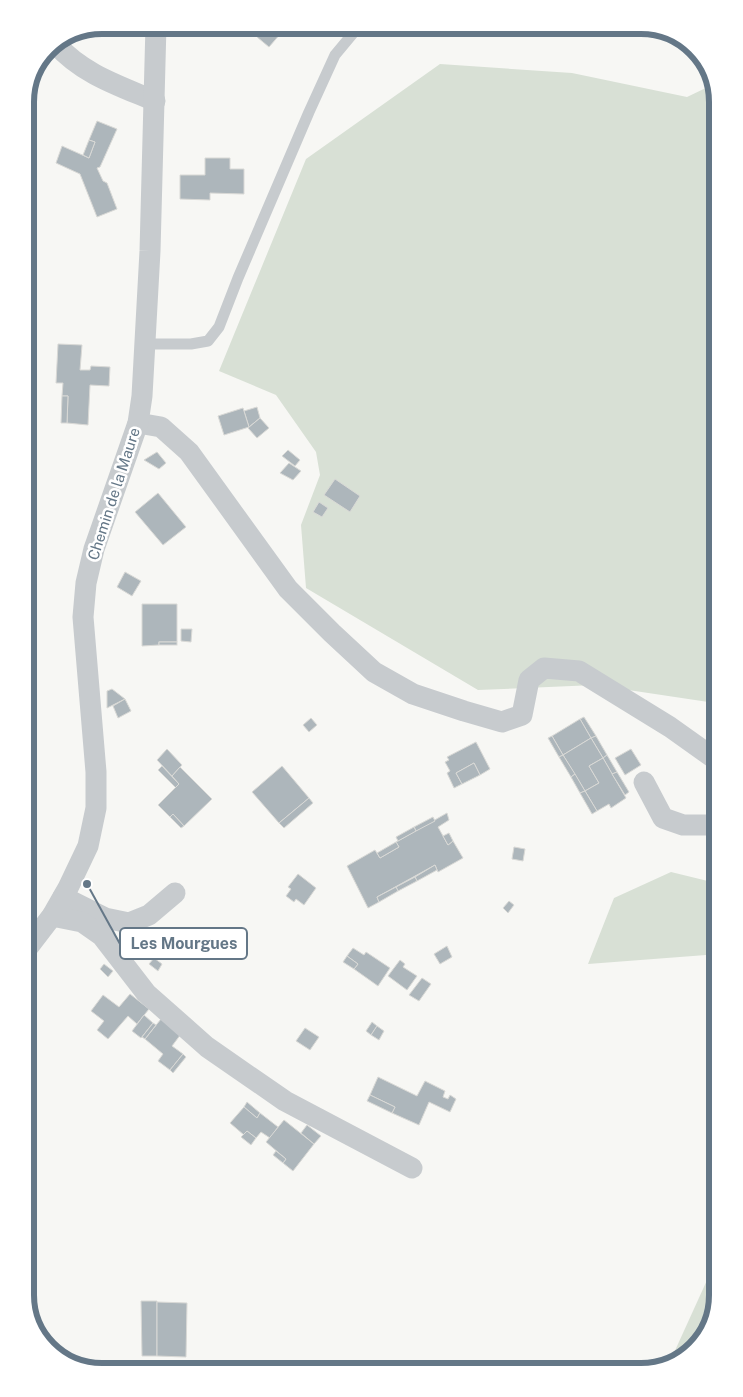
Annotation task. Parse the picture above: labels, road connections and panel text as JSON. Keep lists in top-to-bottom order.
{
  "streets": {
    "street": ["Chemin de la Maure"]
  },
  "places": ["Les Mourgues"]
}
